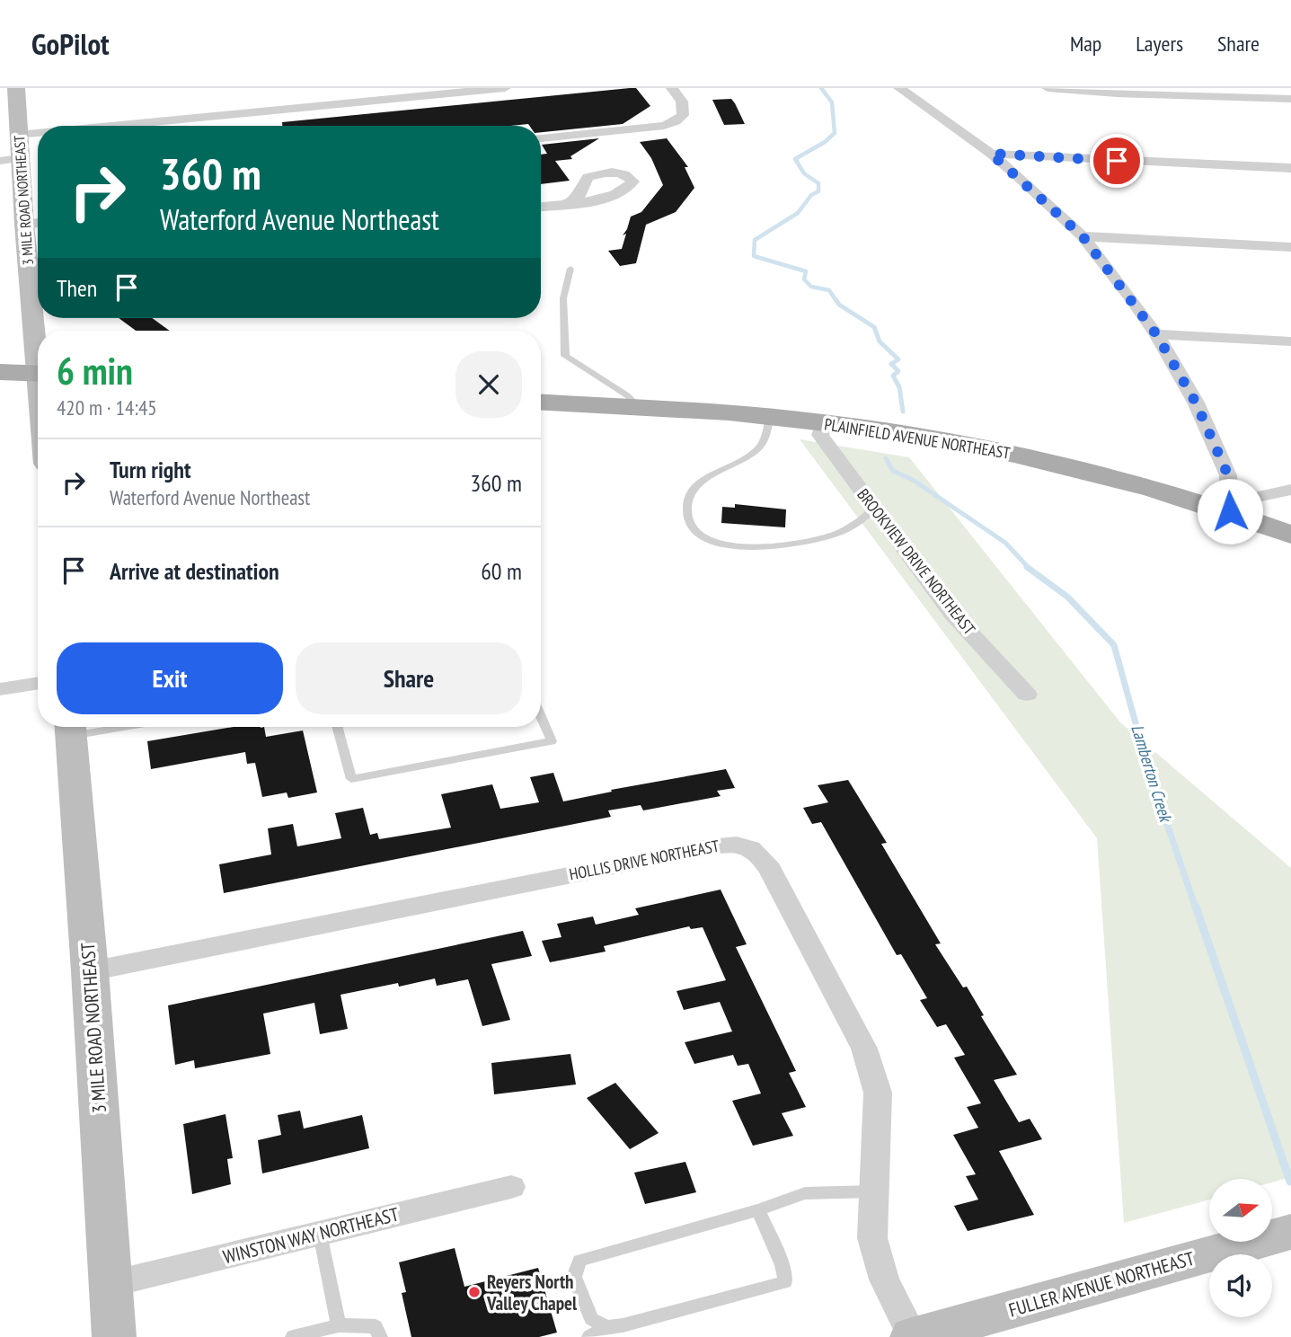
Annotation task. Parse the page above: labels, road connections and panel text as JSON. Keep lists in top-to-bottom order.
{
  "streets": {
    "main road": ["3 MILE ROAD NORTHEAST", "PLAINFIELD AVENUE NORTHEAST", "FULLER AVENUE NORTHEAST"],
    "street": ["BROOKVIEW DRIVE NORTHEAST", "HOLLIS DRIVE NORTHEAST", "WINSTON WAY NORTHEAST"]
  },
  "crossings": [
    ["3 MILE ROAD NORTHEAST", "HOLLIS DRIVE NORTHEAST"],
    ["3 MILE ROAD NORTHEAST", "WINSTON WAY NORTHEAST"],
    ["PLAINFIELD AVENUE NORTHEAST", "BROOKVIEW DRIVE NORTHEAST"],
    ["HOLLIS DRIVE NORTHEAST", "FULLER AVENUE NORTHEAST"]
  ],
  "water": ["Lamberton Creek"],
  "places": ["Reyers North Valley Chapel"],
  "north": "right",
  "page": {
    "header": "GoPilot",
    "nav": ["Map", "Layers", "Share"],
    "turn": ["360 m", "Waterford Avenue Northeast"],
    "then": "Then",
    "heading": ["6 min", "420 m · 14:45"],
    "list": [
      {
        "name": "Turn right",
        "note": "Waterford Avenue Northeast",
        "value": "360 m"
      },
      {
        "name": "Arrive at destination",
        "value": "60 m"
      }
    ],
    "buttons": ["Exit", "Share"]
  }
}
